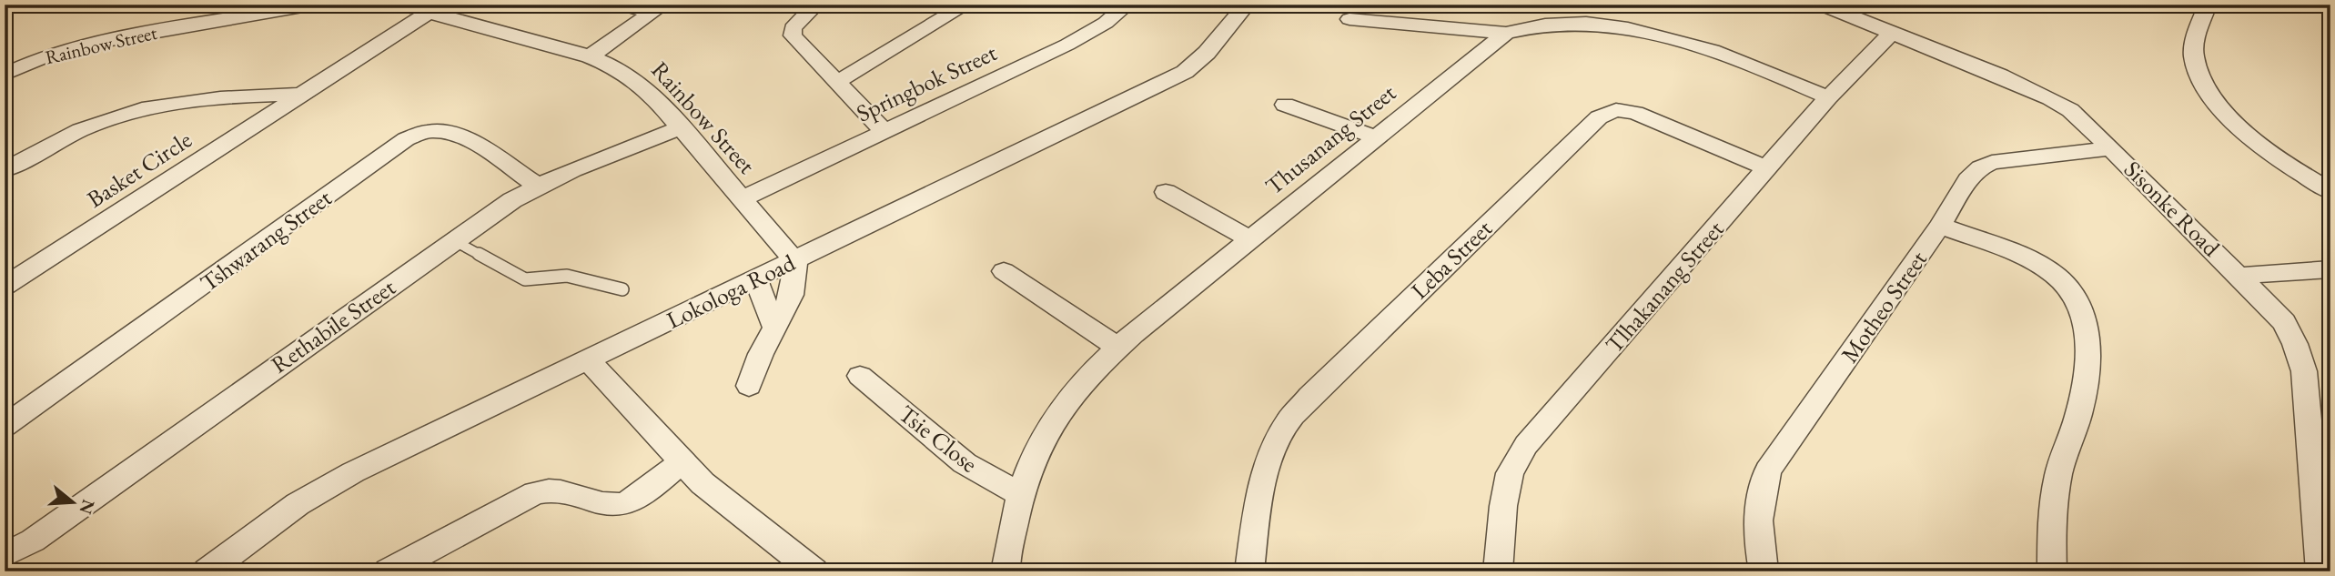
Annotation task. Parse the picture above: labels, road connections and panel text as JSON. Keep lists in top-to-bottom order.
{
  "streets": {
    "street": [
      "Rainbow Street",
      "Springbok Street",
      "Thusanang Street",
      "Basket Circle",
      "Sisonke Road",
      "Tshwarang Street",
      "Leba Street",
      "Tlhakanang Street",
      "Lokologa Road",
      "Motheo Street",
      "Rethabile Street",
      "Tsie Close"
    ]
  },
  "crossings": [
    ["Rainbow Street", "Springbok Street"],
    ["Rainbow Street", "Basket Circle"],
    ["Rainbow Street", "Lokologa Road"],
    ["Rainbow Street", "Rethabile Street"],
    ["Thusanang Street", "Tlhakanang Street"],
    ["Thusanang Street", "Tsie Close"],
    ["Sisonke Road", "Tlhakanang Street"],
    ["Sisonke Road", "Motheo Street"],
    ["Tshwarang Street", "Rethabile Street"],
    ["Leba Street", "Tlhakanang Street"]
  ],
  "north": "right"
}
